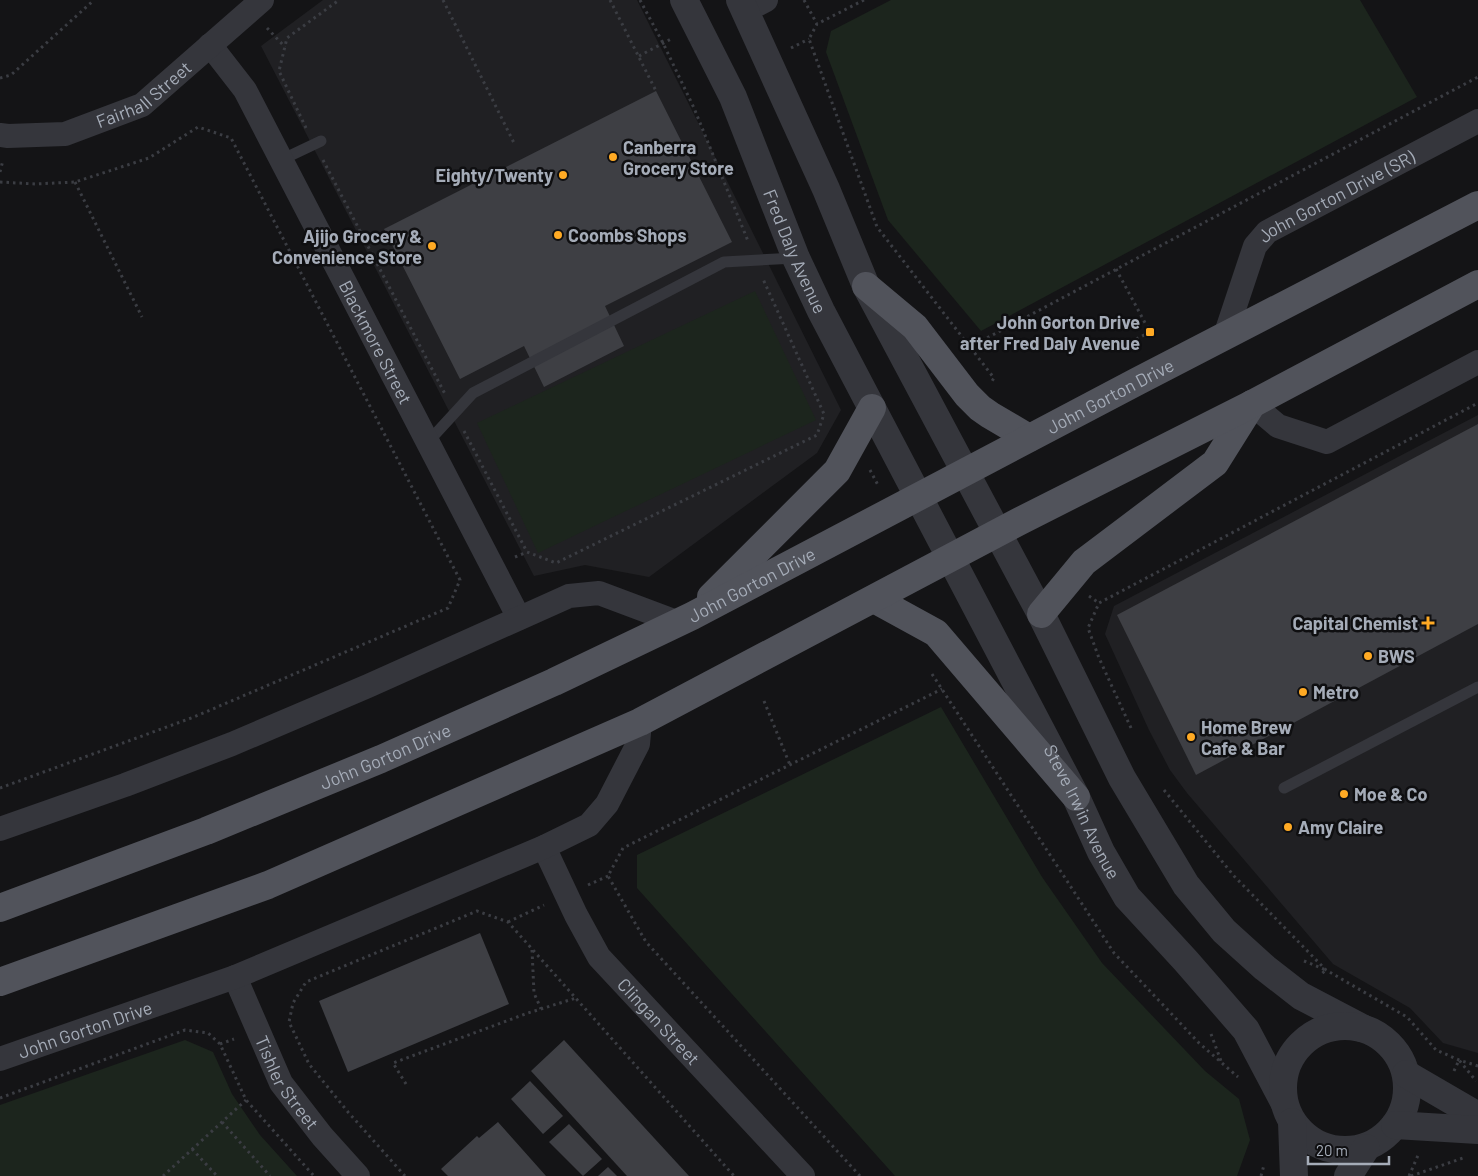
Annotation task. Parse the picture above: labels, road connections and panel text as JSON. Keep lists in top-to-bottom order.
{
  "streets": {
    "main road": ["John Gorton Drive"],
    "street": [
      "Fairhall Street",
      "John Gorton Drive (SR)",
      "Fred Daly Avenue",
      "Blackmore Street",
      "Steve Irwin Avenue",
      "Clingan Street",
      "Tishler Street"
    ]
  },
  "crossings": [
    ["Fairhall Street", "Blackmore Street"],
    ["John Gorton Drive (SR)", "John Gorton Drive"],
    ["Fred Daly Avenue", "John Gorton Drive"],
    ["Fred Daly Avenue", "Steve Irwin Avenue"],
    ["John Gorton Drive", "Steve Irwin Avenue"],
    ["John Gorton Drive", "Clingan Street"],
    ["John Gorton Drive", "Tishler Street"]
  ],
  "places": {
    "other": [
      "Canberra Grocery Store",
      "Eighty/Twenty",
      "Coombs Shops",
      "Ajijo Grocery & Convenience Store",
      "BWS",
      "Metro",
      "Home Brew Cafe & Bar",
      "Moe & Co",
      "Amy Claire"
    ],
    "transit": ["John Gorton Drive after Fred Daly Avenue"],
    "health": ["Capital Chemist"]
  },
  "scale_bar": "20 m"
}
